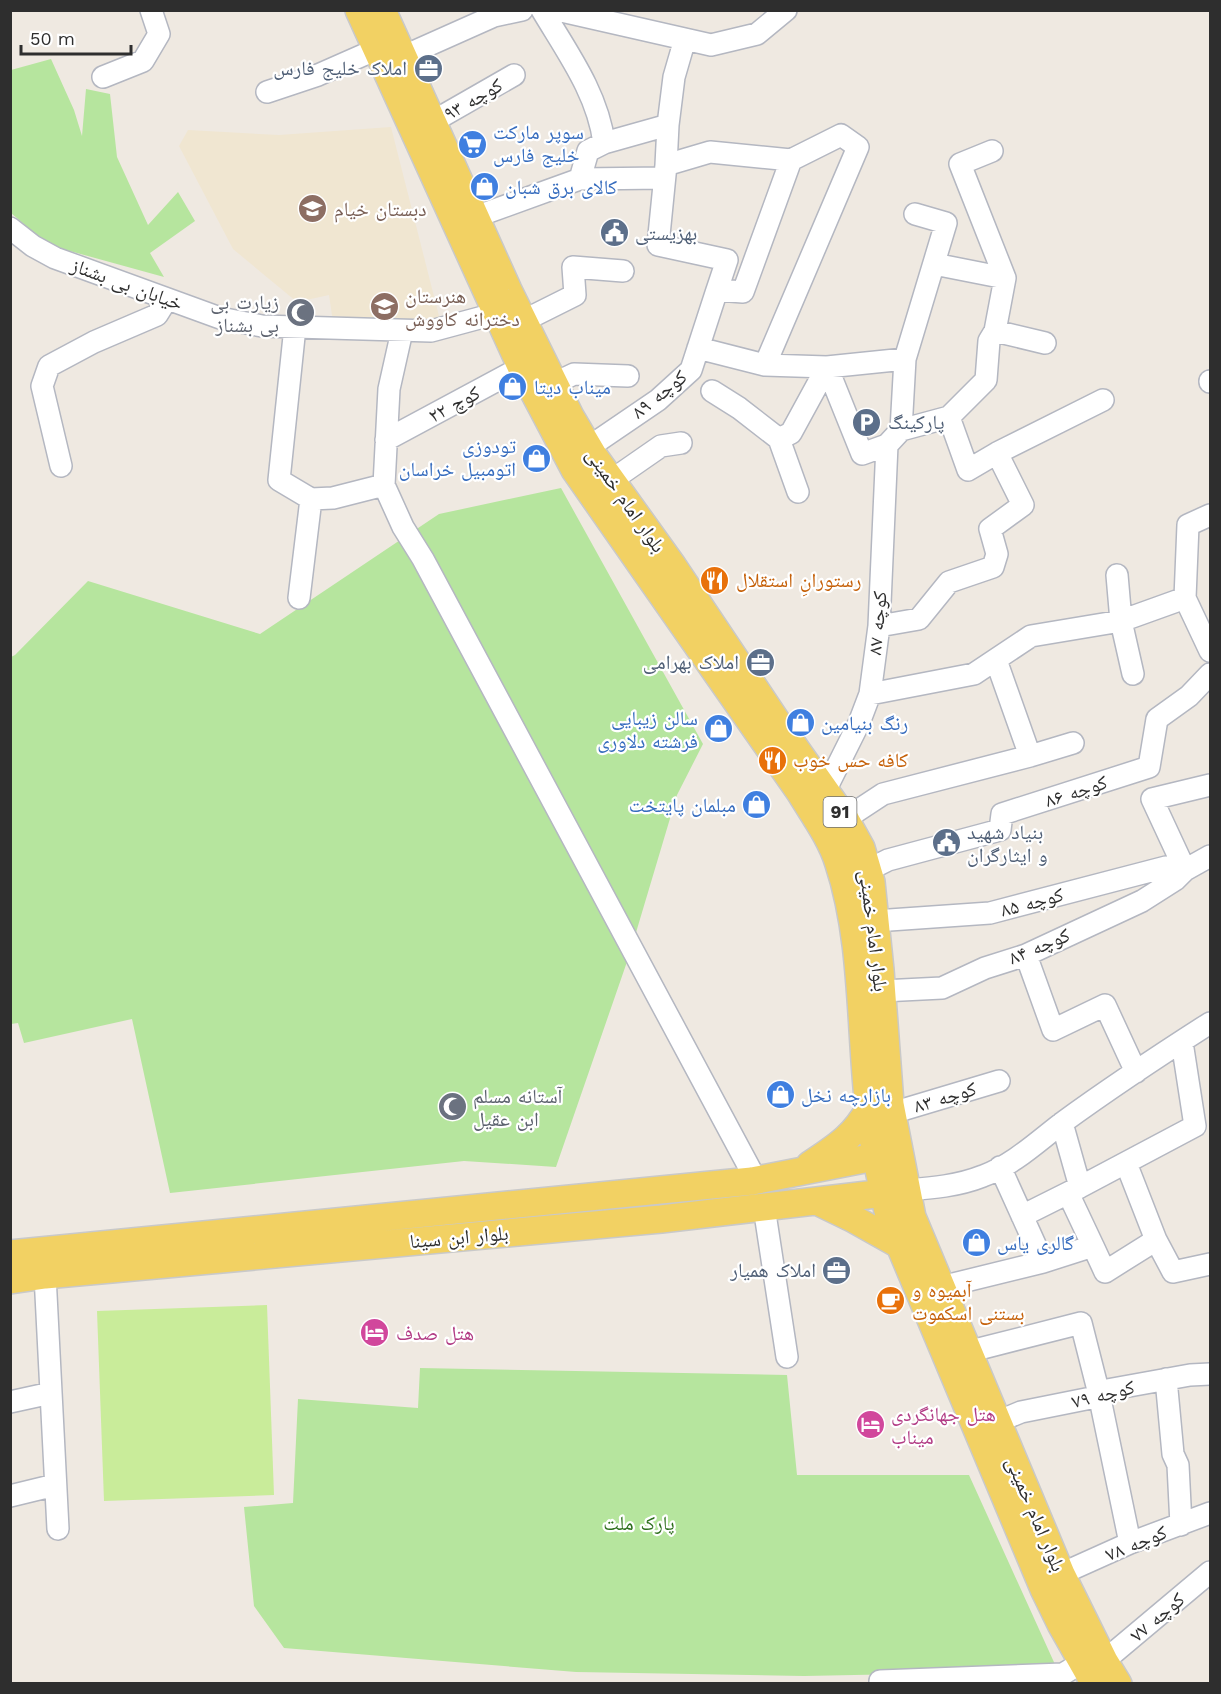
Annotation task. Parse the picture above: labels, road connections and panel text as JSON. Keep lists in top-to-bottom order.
{
  "streets": {
    "main road": ["بلوار امام خمینی", "91", "بلوار ابن سینا"],
    "street": [
      "کوچه ۹۳",
      "خیابان بی بشناز",
      "کوچه ۸۹",
      "کوچ ۲۲",
      "کوچه ۸۷",
      "کوچه ۸۶",
      "کوچه ۸۵",
      "کوچه ۸۴",
      "کوچه ۸۳",
      "کوچه ۷۹",
      "کوچه ۷۸",
      "کوچه ۷۷"
    ]
  },
  "crossings": [
    ["کوچه ۹۳", "بلوار امام خمینی"],
    ["خیابان بی بشناز", "بلوار امام خمینی"],
    ["کوچه ۸۹", "بلوار امام خمینی"],
    ["کوچ ۲۲", "بلوار امام خمینی"],
    ["بلوار امام خمینی", "کوچه ۸۷"],
    ["بلوار امام خمینی", "کوچه ۸۶"],
    ["بلوار امام خمینی", "کوچه ۸۵"],
    ["بلوار امام خمینی", "کوچه ۸۴"],
    ["بلوار امام خمینی", "کوچه ۸۳"],
    ["بلوار امام خمینی", "بلوار ابن سینا"],
    ["بلوار امام خمینی", "کوچه ۷۹"],
    ["بلوار امام خمینی", "کوچه ۷۸"],
    ["بلوار امام خمینی", "کوچه ۷۷"],
    ["کوچه ۸۵", "کوچه ۸۴"]
  ],
  "parks": ["پارک ملت"],
  "places": {
    "office": ["املاک خلیج فارس", "املاک بهرامی", "املاک همیار"],
    "supermarket": ["سوپر مارکت خلیج فارس"],
    "shop": [
      "کالای برق شبان",
      "میناب دیتا",
      "تودوزی اتومبیل خراسان",
      "رنگ بنیامین",
      "سالن زیبایی فرشته دلاوری",
      "مبلمان پایتخت",
      "بازارچه نخل",
      "گالری یاس"
    ],
    "school or university": ["دبستان خیام", "هنرستان دخترانه کاووش"],
    "public building": ["بهزیستی", "بنیاد شهید و ایثارگران"],
    "mosque": ["زیارت بی بی بشناز", "آستانه مسلم ابن عقیل"],
    "parking": ["پارکینگ"],
    "restaurant": ["رستورانِ استقلال", "کافه حس خوب"],
    "cafe": ["آبمیوه و بستنی اسکموت"],
    "hotel": ["هتل صدف", "هتل جهانگردی میناب"]
  },
  "scale_bar": "50 m"
}
